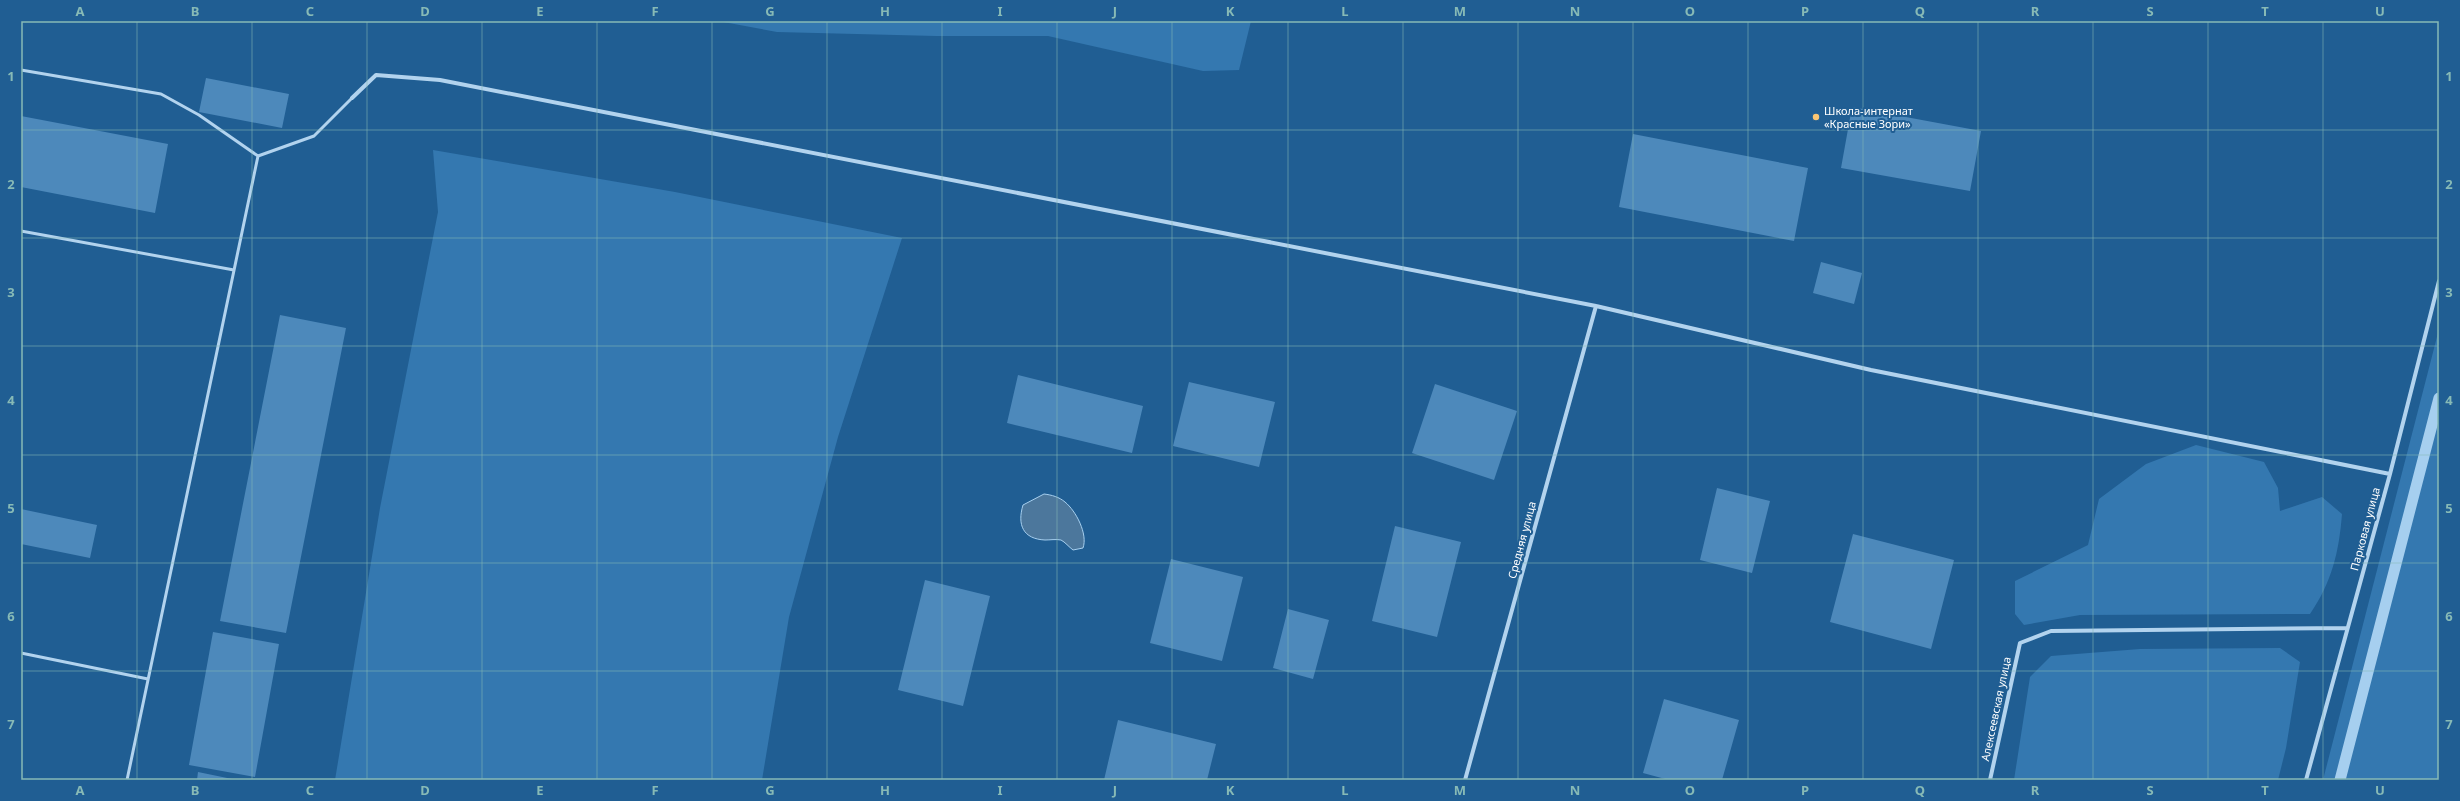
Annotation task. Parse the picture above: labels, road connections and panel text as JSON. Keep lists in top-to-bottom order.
{
  "streets": {
    "street": ["Парковая улица", "Средняя улица", "Алексеевская улица"]
  },
  "crossings": [
    ["Парковая улица", "Алексеевская улица"]
  ],
  "places": ["Школа-интернат «Красные Зори»"],
  "grid": {
    "columns": [
      "A",
      "B",
      "C",
      "D",
      "E",
      "F",
      "G",
      "H",
      "I",
      "J",
      "K",
      "L",
      "M",
      "N",
      "O",
      "P",
      "Q",
      "R",
      "S",
      "T",
      "U"
    ],
    "rows": [
      "1",
      "2",
      "3",
      "4",
      "5",
      "6",
      "7"
    ]
  }
}
